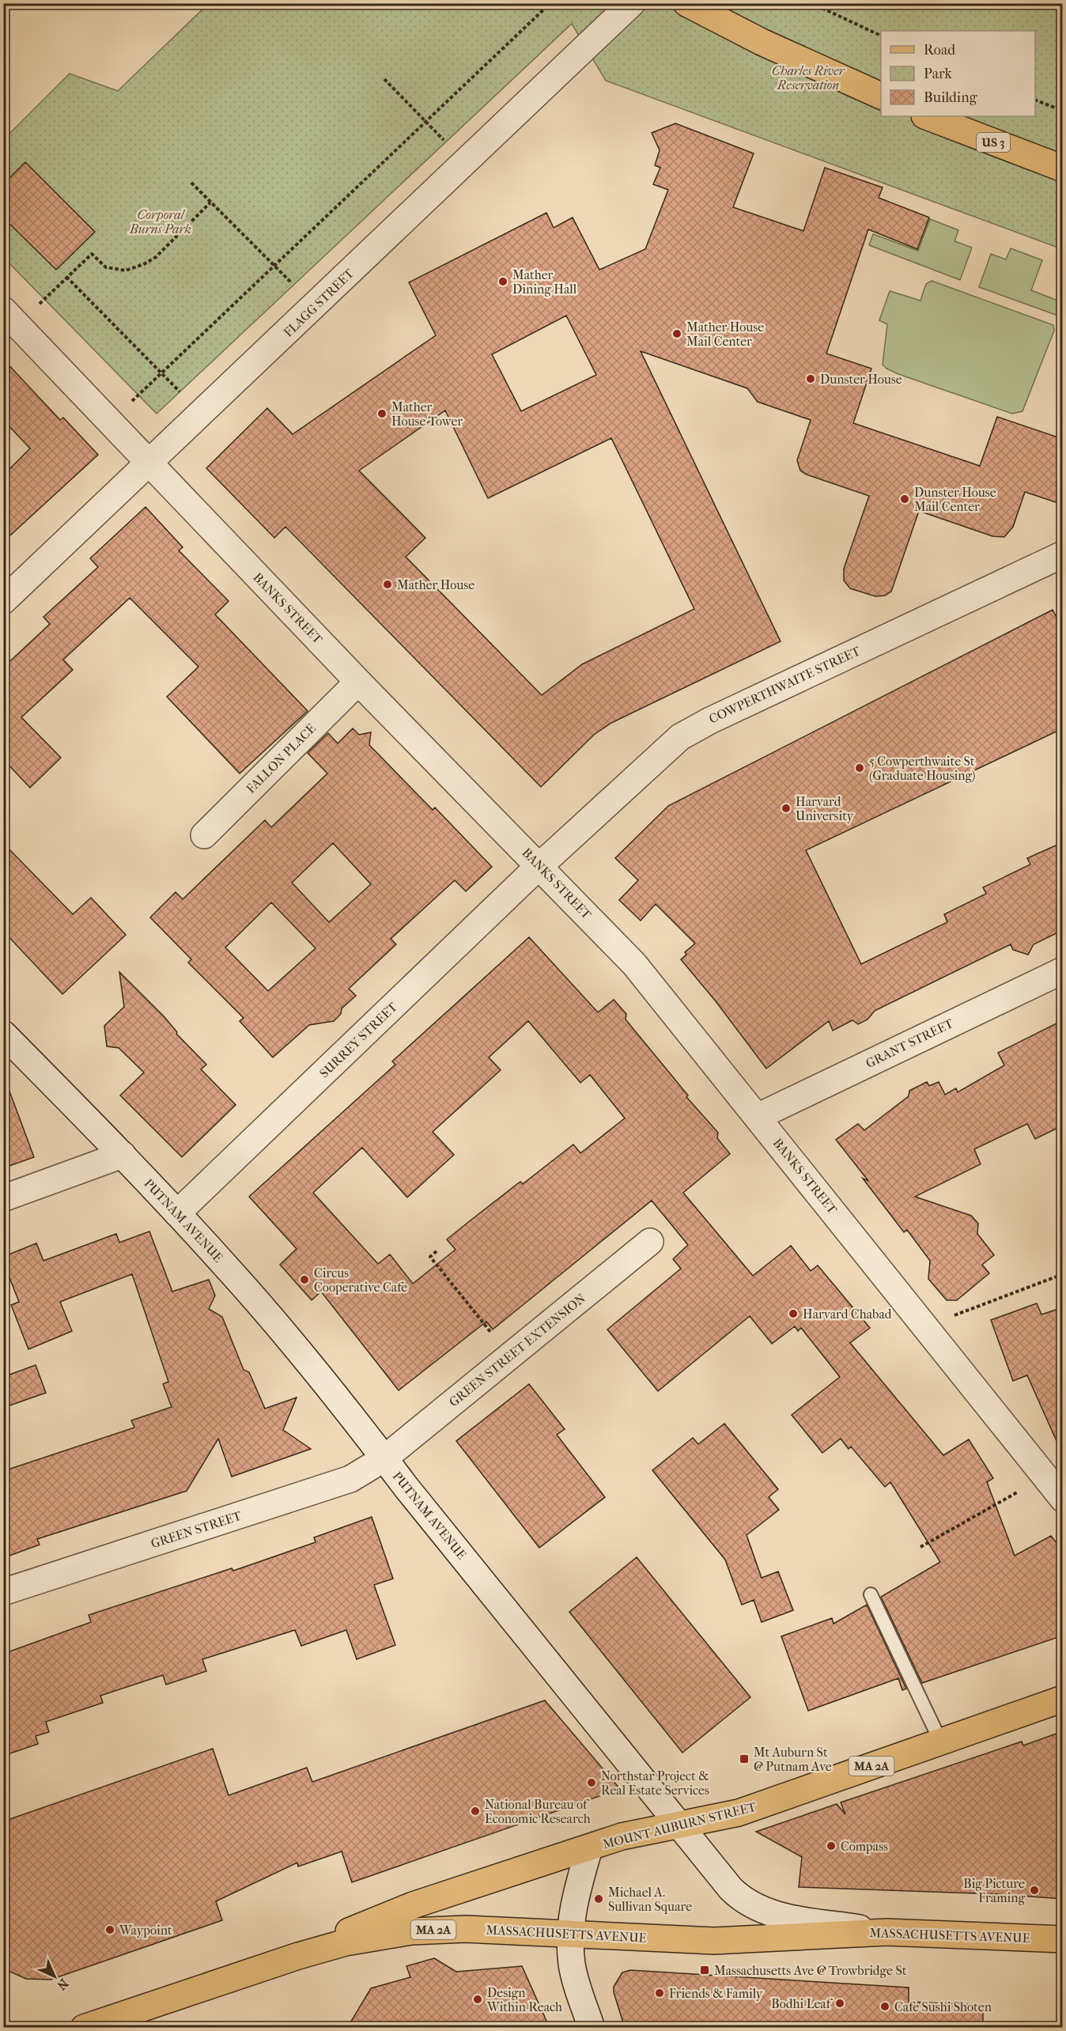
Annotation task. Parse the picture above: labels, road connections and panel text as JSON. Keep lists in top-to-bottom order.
{
  "streets": {
    "main road": [
      "US 3",
      "MA 2A",
      "MOUNT AUBURN STREET",
      "MASSACHUSETTS AVENUE"
    ],
    "street": [
      "FLAGG STREET",
      "BANKS STREET",
      "COWPERTHWAITE STREET",
      "FALLON PLACE",
      "SURREY STREET",
      "GRANT STREET",
      "PUTNAM AVENUE",
      "GREEN STREET EXTENSION",
      "GREEN STREET"
    ]
  },
  "crossings": [
    ["FLAGG STREET", "BANKS STREET"],
    ["BANKS STREET", "COWPERTHWAITE STREET"],
    ["BANKS STREET", "FALLON PLACE"],
    ["BANKS STREET", "SURREY STREET"],
    ["BANKS STREET", "GRANT STREET"],
    ["COWPERTHWAITE STREET", "SURREY STREET"],
    ["SURREY STREET", "PUTNAM AVENUE"],
    ["PUTNAM AVENUE", "GREEN STREET EXTENSION"],
    ["PUTNAM AVENUE", "GREEN STREET"],
    ["PUTNAM AVENUE", "MOUNT AUBURN STREET"],
    ["PUTNAM AVENUE", "MASSACHUSETTS AVENUE"],
    ["GREEN STREET EXTENSION", "GREEN STREET"],
    ["MOUNT AUBURN STREET", "MASSACHUSETTS AVENUE"]
  ],
  "parks": ["Charles River Reservation", "Corporal Burns Park"],
  "places": {
    "other": [
      "Mather Dining Hall",
      "Mather House Mail Center",
      "Dunster House",
      "Mather House Tower",
      "Dunster House Mail Center",
      "Mather House",
      "5 Cowperthwaite St (Graduate Housing)",
      "Harvard University",
      "Circus Cooperative Cafe",
      "Harvard Chabad",
      "Northstar Project & Real Estate Services",
      "National Bureau of Economic Research",
      "Compass",
      "Big Picture Framing",
      "Michael A. Sullivan Square",
      "Waypoint",
      "Friends & Family",
      "Design Within Reach",
      "Bodhi Leaf",
      "Cafe Sushi Shoten"
    ],
    "transit": ["Mt Auburn St @ Putnam Ave", "Massachusetts Ave @ Trowbridge St"]
  },
  "legend": ["Road", "Park", "Building"],
  "north": "bottom right"
}
